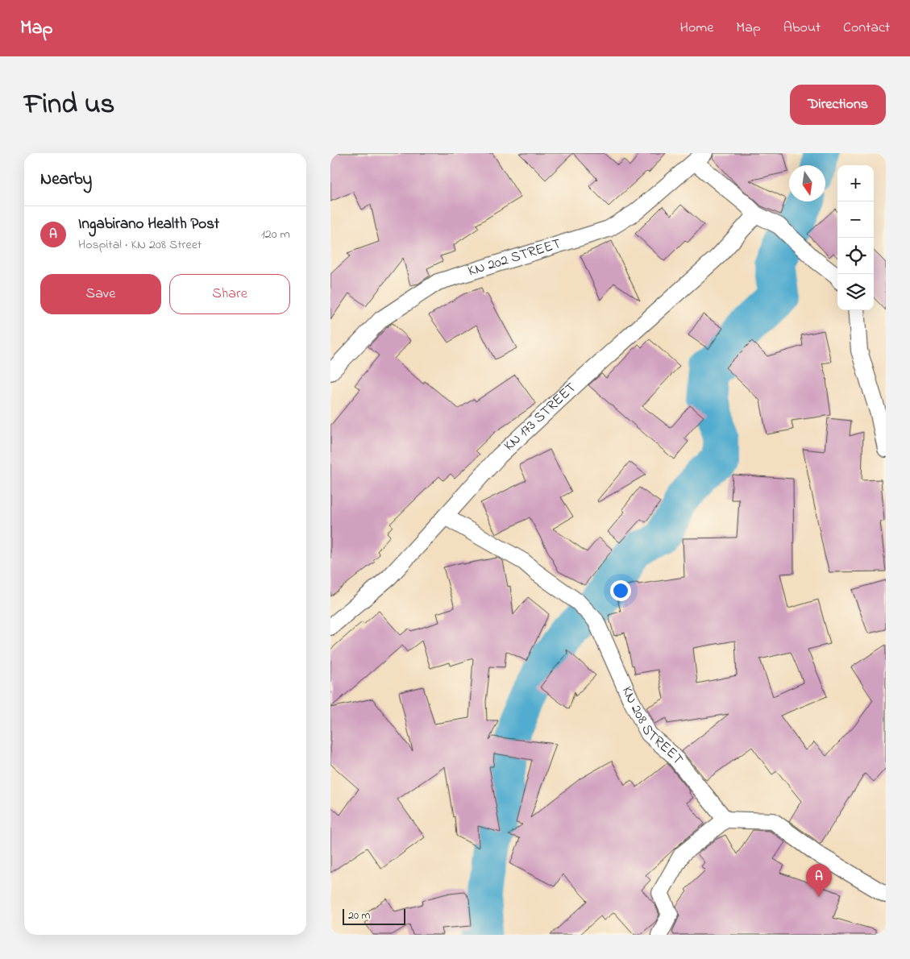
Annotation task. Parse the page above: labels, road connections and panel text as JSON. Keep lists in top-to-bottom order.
{
  "streets": {
    "street": ["KN 202 STREET", "KN 173 STREET", "KN 208 STREET"]
  },
  "crossings": [
    ["KN 173 STREET", "KN 208 STREET"]
  ],
  "scale_bar": "20 m",
  "north": "bottom",
  "page": {
    "header": "Map",
    "nav": [
      "Home",
      "Map",
      "About",
      "Contact"
    ],
    "title": "Find us",
    "buttons": [
      "Directions",
      ["Save", "Share"]
    ],
    "heading": "Nearby",
    "map_buttons": ["+", "−"],
    "list": [
      {
        "mark": "A",
        "name": "Ingabirano Health Post",
        "note": "Hospital · KN 208 Street",
        "value": "120 m"
      }
    ],
    "pins": "A",
    "scale": "20 m"
  }
}
